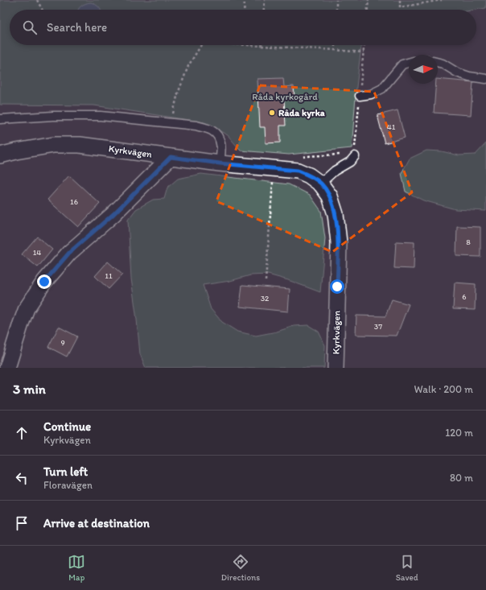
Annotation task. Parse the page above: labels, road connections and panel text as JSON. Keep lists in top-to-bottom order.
{
  "streets": {
    "street": ["Kyrkvägen"]
  },
  "parks": ["Råda kyrkogård"],
  "places": ["Råda kyrka"],
  "house_numbers": [
    "41",
    "16",
    "8",
    "14",
    "11",
    "6",
    "32",
    "37",
    "9"
  ],
  "north": "right",
  "page": {
    "search": "Search here",
    "heading": ["3 min", "Walk · 200 m"],
    "list": [
      ["Continue", "Kyrkvägen", "120 m"],
      ["Turn left", "Floravägen", "80 m"],
      "Arrive at destination"
    ],
    "nav": ["Map", "Directions", "Saved"]
  }
}
